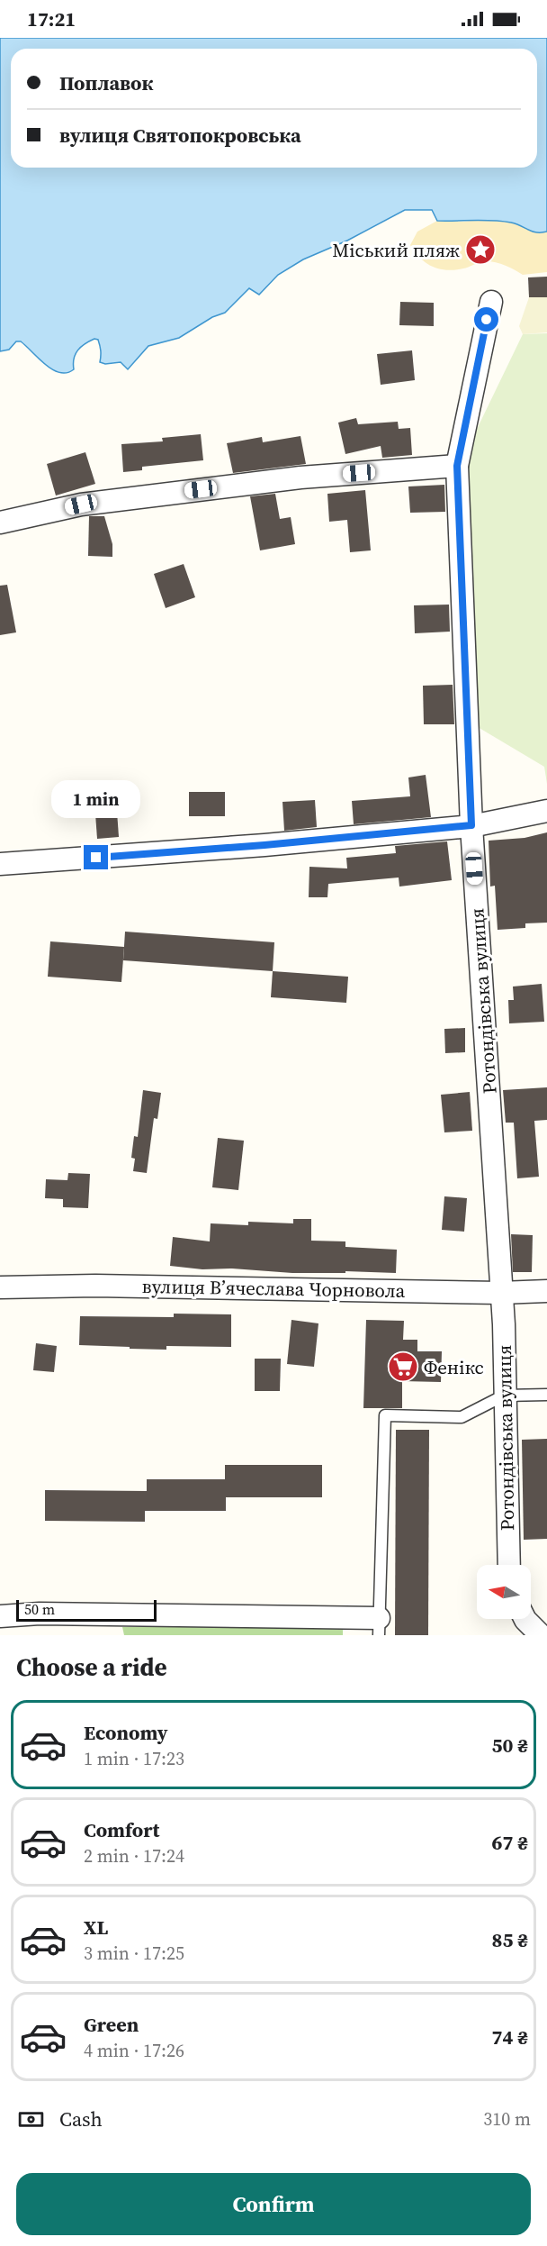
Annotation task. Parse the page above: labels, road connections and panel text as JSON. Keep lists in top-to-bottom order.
{
  "streets": {
    "street": ["Ротондівська вулиця", "вулиця Вʼячеслава Чорновола"]
  },
  "crossings": [
    ["Ротондівська вулиця", "вулиця Вʼячеслава Чорновола"]
  ],
  "places": {
    "place": ["Міський пляж"],
    "supermarket": ["Фенікс"]
  },
  "scale_bar": "50 m",
  "north": "left",
  "page": {
    "status": "17:21",
    "banner": ["Поплавок", "вулиця Святопокровська"],
    "bubble": "1 min",
    "scale": "50 m",
    "heading": "Choose a ride",
    "list": [
      {
        "name": "Economy",
        "note": "1 min · 17:23",
        "value": "50 ₴"
      },
      {
        "name": "Comfort",
        "note": "2 min · 17:24",
        "value": "67 ₴"
      },
      {
        "name": "XL",
        "note": "3 min · 17:25",
        "value": "85 ₴"
      },
      {
        "name": "Green",
        "note": "4 min · 17:26",
        "value": "74 ₴"
      }
    ],
    "pay": ["Cash", "310 m"],
    "buttons": "Confirm"
  }
}
